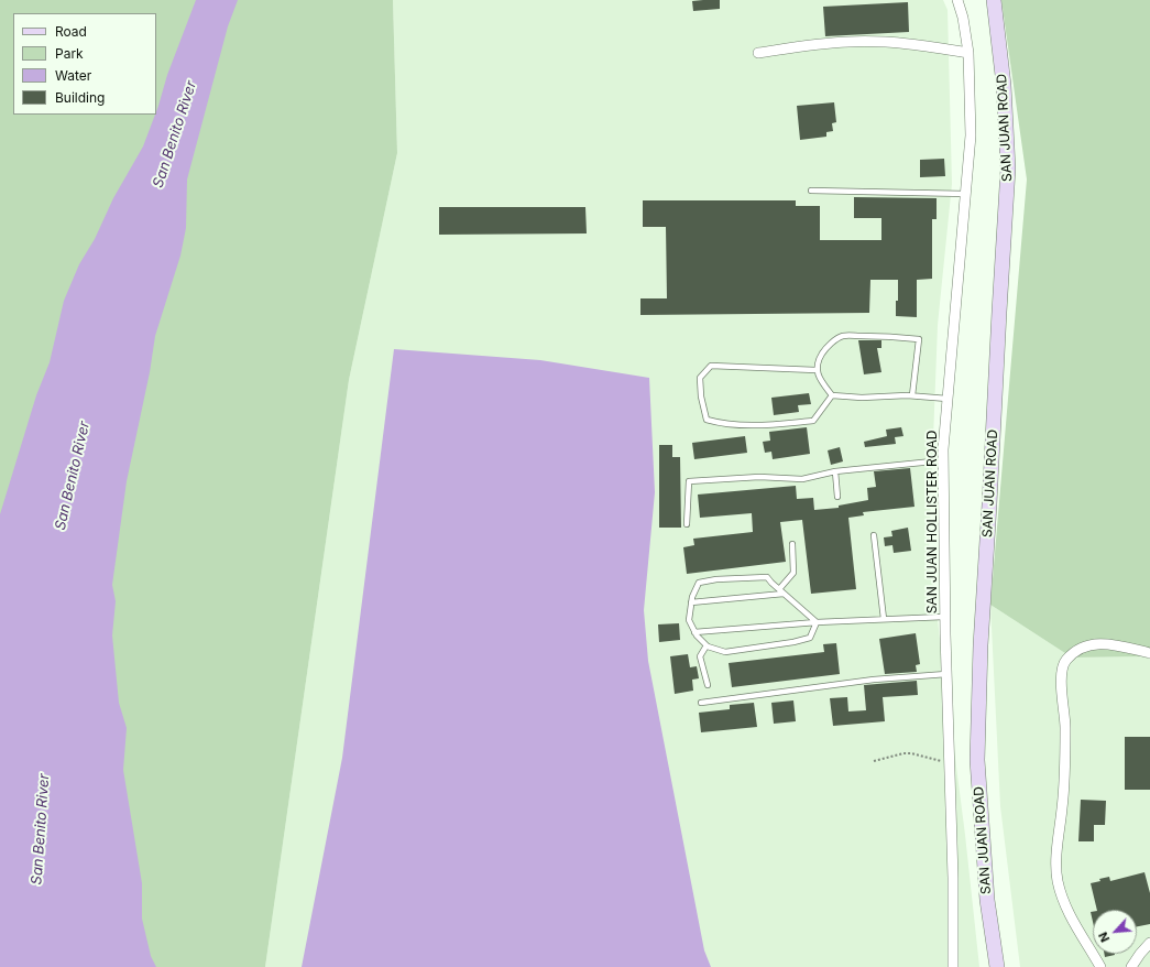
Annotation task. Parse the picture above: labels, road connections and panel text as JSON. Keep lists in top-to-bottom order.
{
  "streets": {
    "main road": ["SAN JUAN ROAD"],
    "street": ["SAN JUAN HOLLISTER ROAD"]
  },
  "water": ["San Benito River"],
  "legend": [
    "Road",
    "Park",
    "Water",
    "Building"
  ],
  "north": "bottom left"
}
